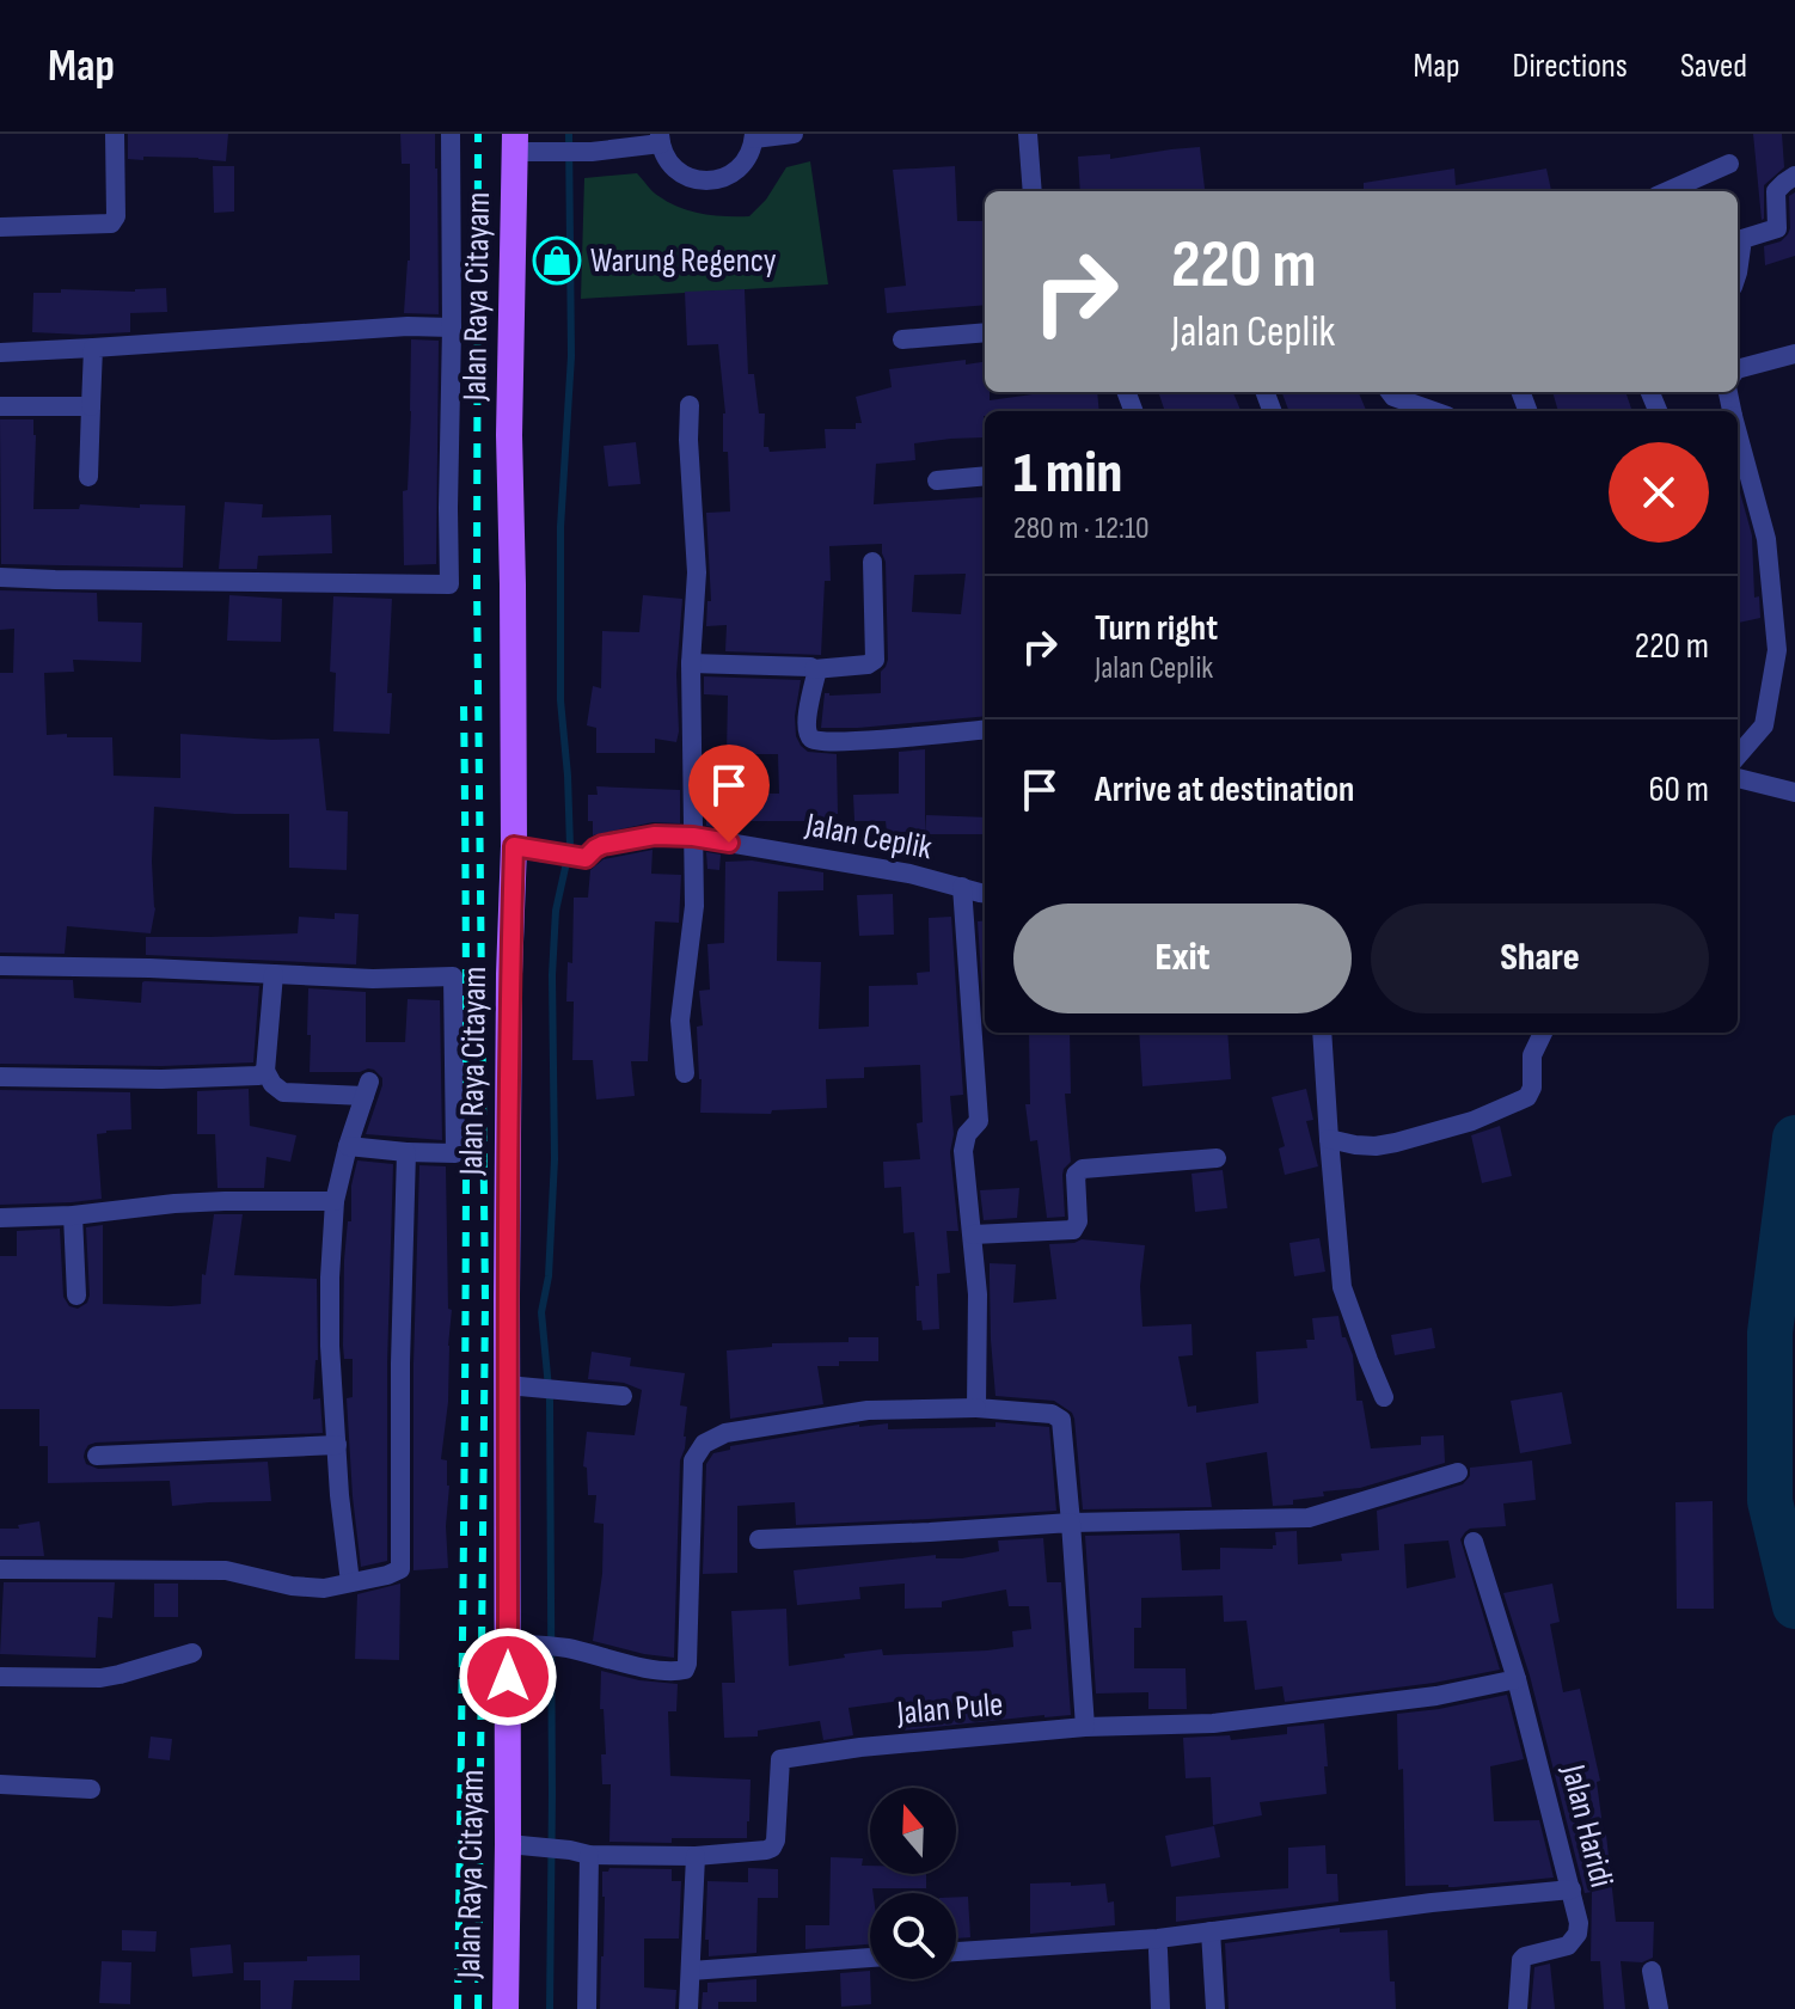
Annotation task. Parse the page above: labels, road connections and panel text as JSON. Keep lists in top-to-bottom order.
{
  "streets": {
    "main road": ["Jalan Raya Citayam"],
    "street": ["Jalan Ceplik", "Jalan Pule", "Jalan Haridi"]
  },
  "crossings": [
    ["Jalan Raya Citayam", "Jalan Ceplik"],
    ["Jalan Raya Citayam", "Jalan Pule"]
  ],
  "places": {
    "shop": ["Warung Regency"]
  },
  "north": "top",
  "page": {
    "header": "Map",
    "nav": ["Map", "Directions", "Saved"],
    "turn": ["220 m", "Jalan Ceplik"],
    "heading": ["1 min", "280 m · 12:10"],
    "list": [
      {
        "name": "Turn right",
        "note": "Jalan Ceplik",
        "value": "220 m"
      },
      {
        "name": "Arrive at destination",
        "value": "60 m"
      }
    ],
    "buttons": ["Exit", "Share"]
  }
}
